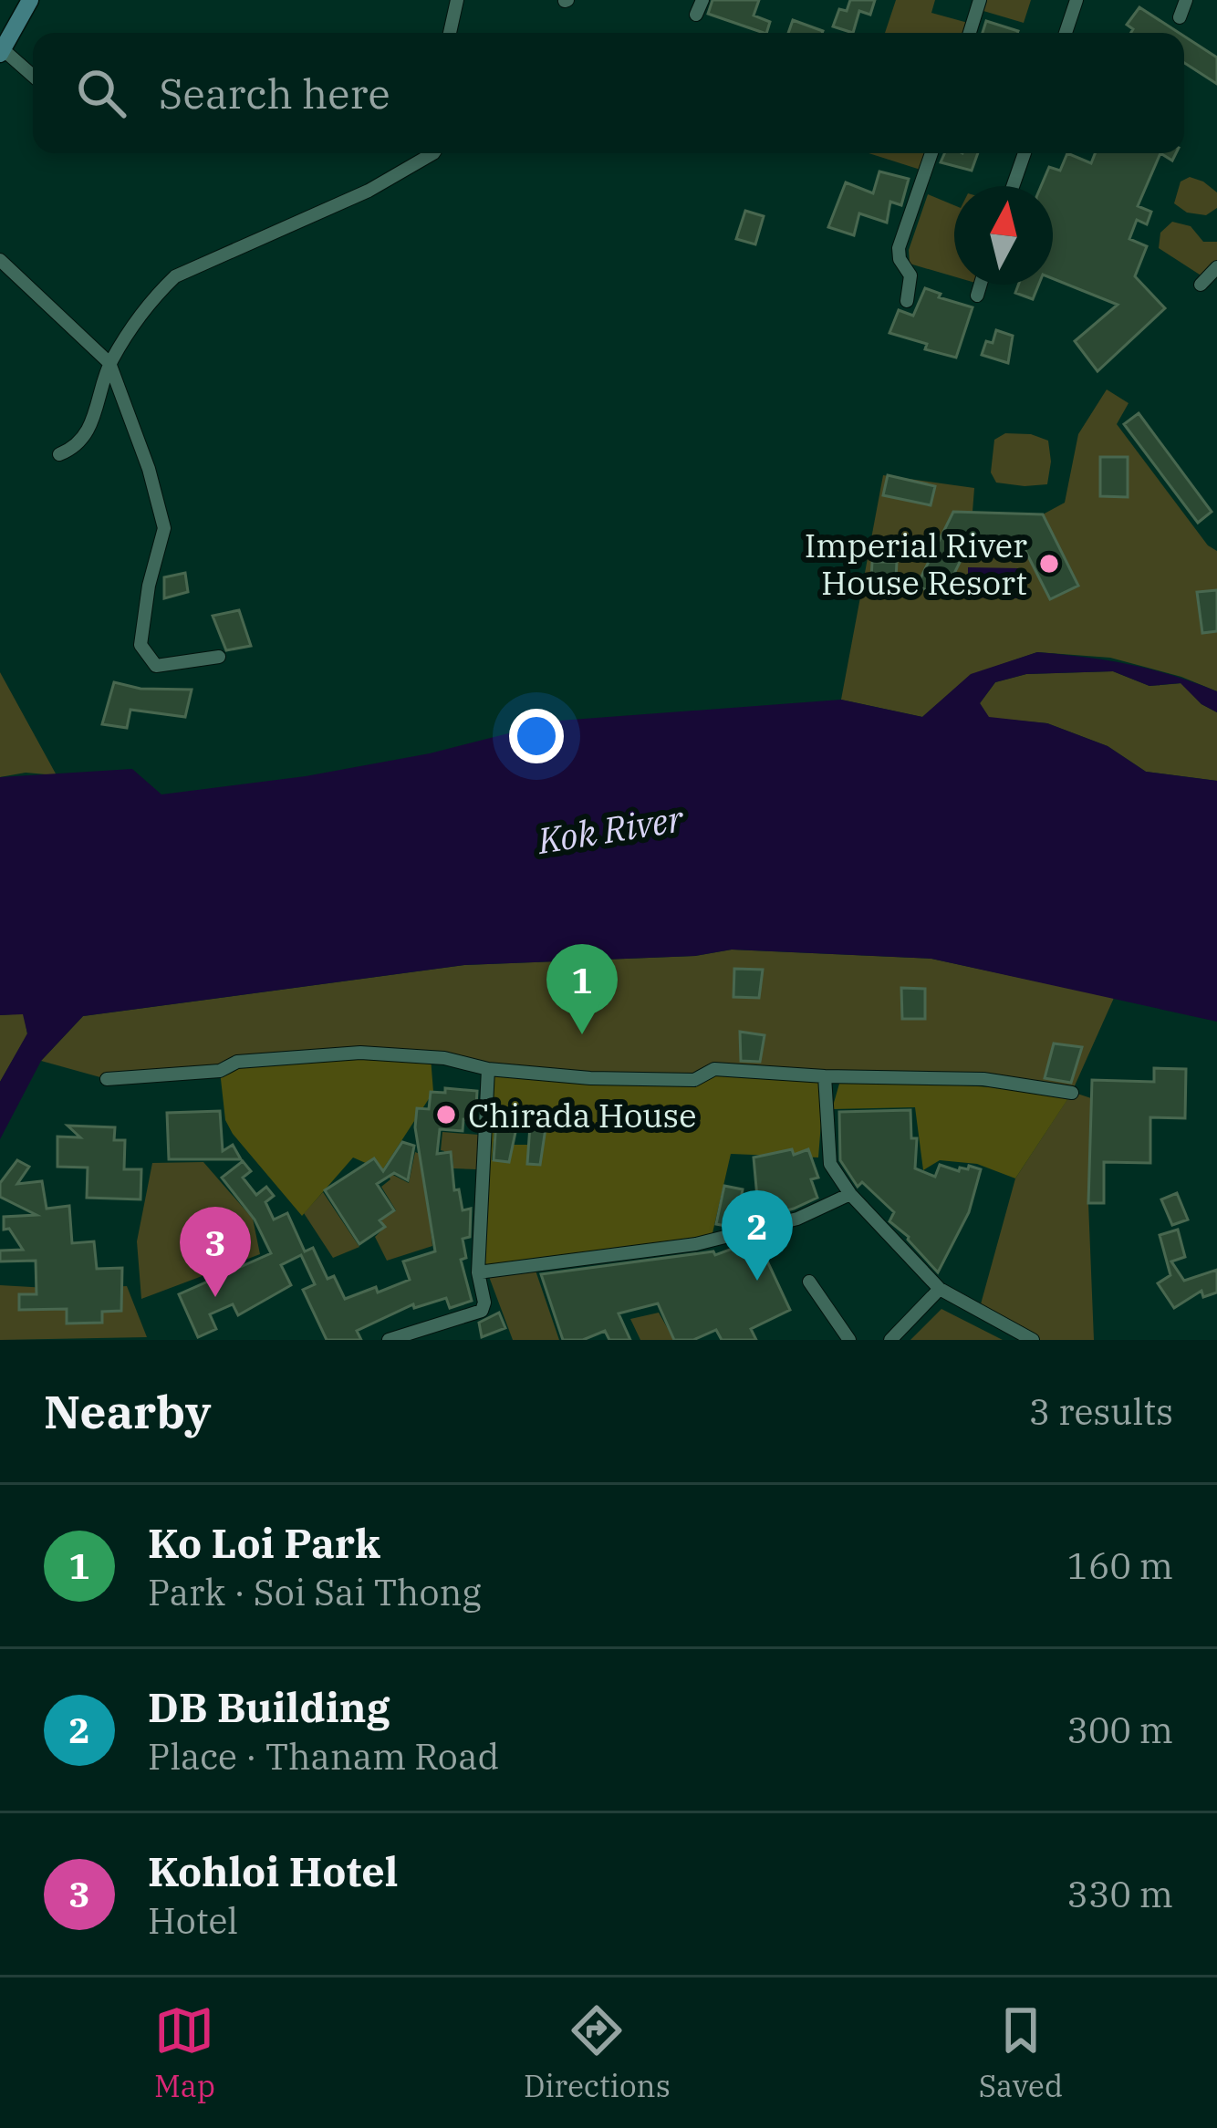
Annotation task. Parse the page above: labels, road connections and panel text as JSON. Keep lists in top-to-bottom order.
{
  "water": ["Kok River"],
  "places": ["Imperial River House Resort", "Chirada House"],
  "north": "top",
  "page": {
    "search": "Search here",
    "pins": ["1", "2", "3"],
    "heading": ["Nearby", "3 results"],
    "list": [
      {
        "mark": "1",
        "name": "Ko Loi Park",
        "note": "Park · Soi Sai Thong",
        "value": "160 m"
      },
      {
        "mark": "2",
        "name": "DB Building",
        "note": "Place · Thanam Road",
        "value": "300 m"
      },
      {
        "mark": "3",
        "name": "Kohloi Hotel",
        "note": "Hotel",
        "value": "330 m"
      }
    ],
    "nav": ["Map", "Directions", "Saved"]
  }
}
